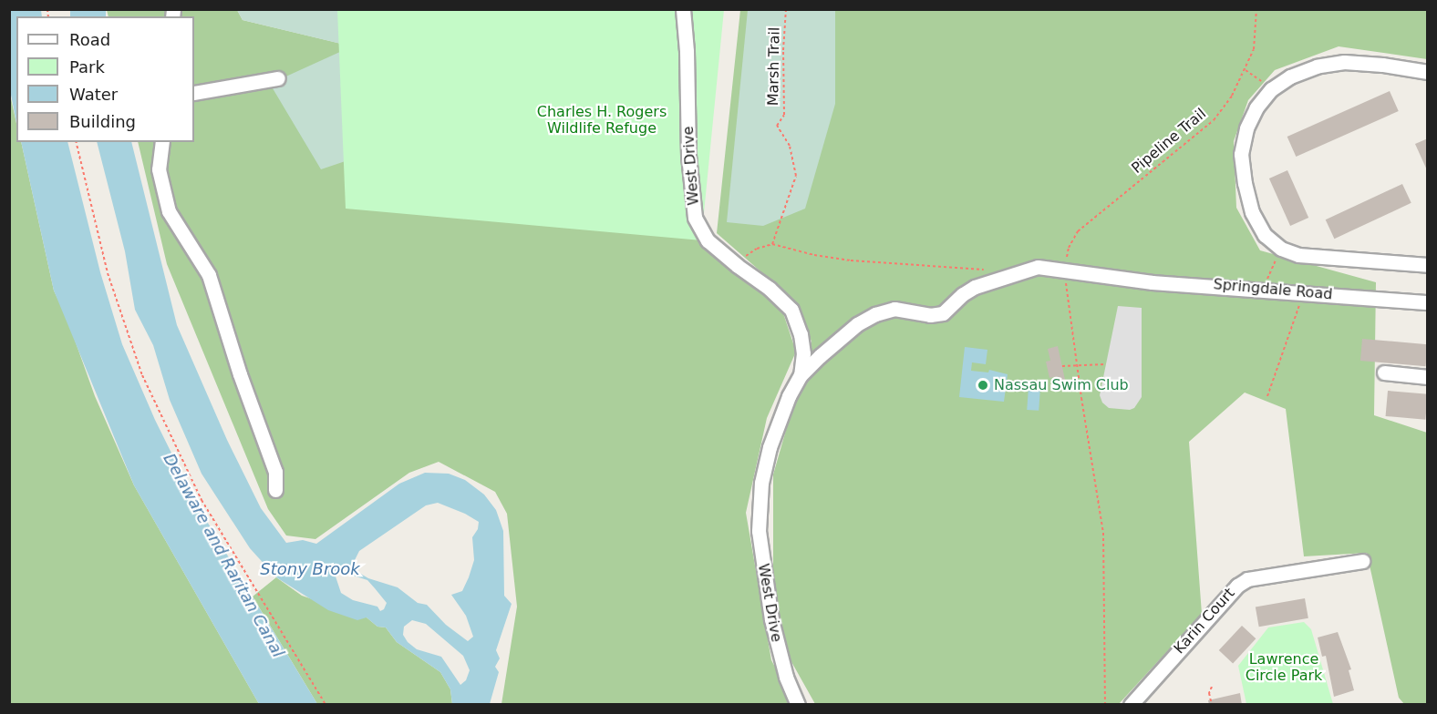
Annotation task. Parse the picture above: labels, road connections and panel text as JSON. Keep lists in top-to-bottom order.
{
  "streets": {
    "street": ["West Drive", "Springdale Road", "Karin Court"],
    "path": ["Marsh Trail", "Pipeline Trail"]
  },
  "crossings": [
    ["Pipeline Trail", "West Drive"],
    ["West Drive", "Springdale Road"]
  ],
  "water": ["Delaware and Raritan Canal", "Stony Brook"],
  "parks": ["Charles H. Rogers Wildlife Refuge", "Lawrence Circle Park"],
  "places": ["Nassau Swim Club"],
  "legend": [
    "Road",
    "Park",
    "Water",
    "Building"
  ]
}
